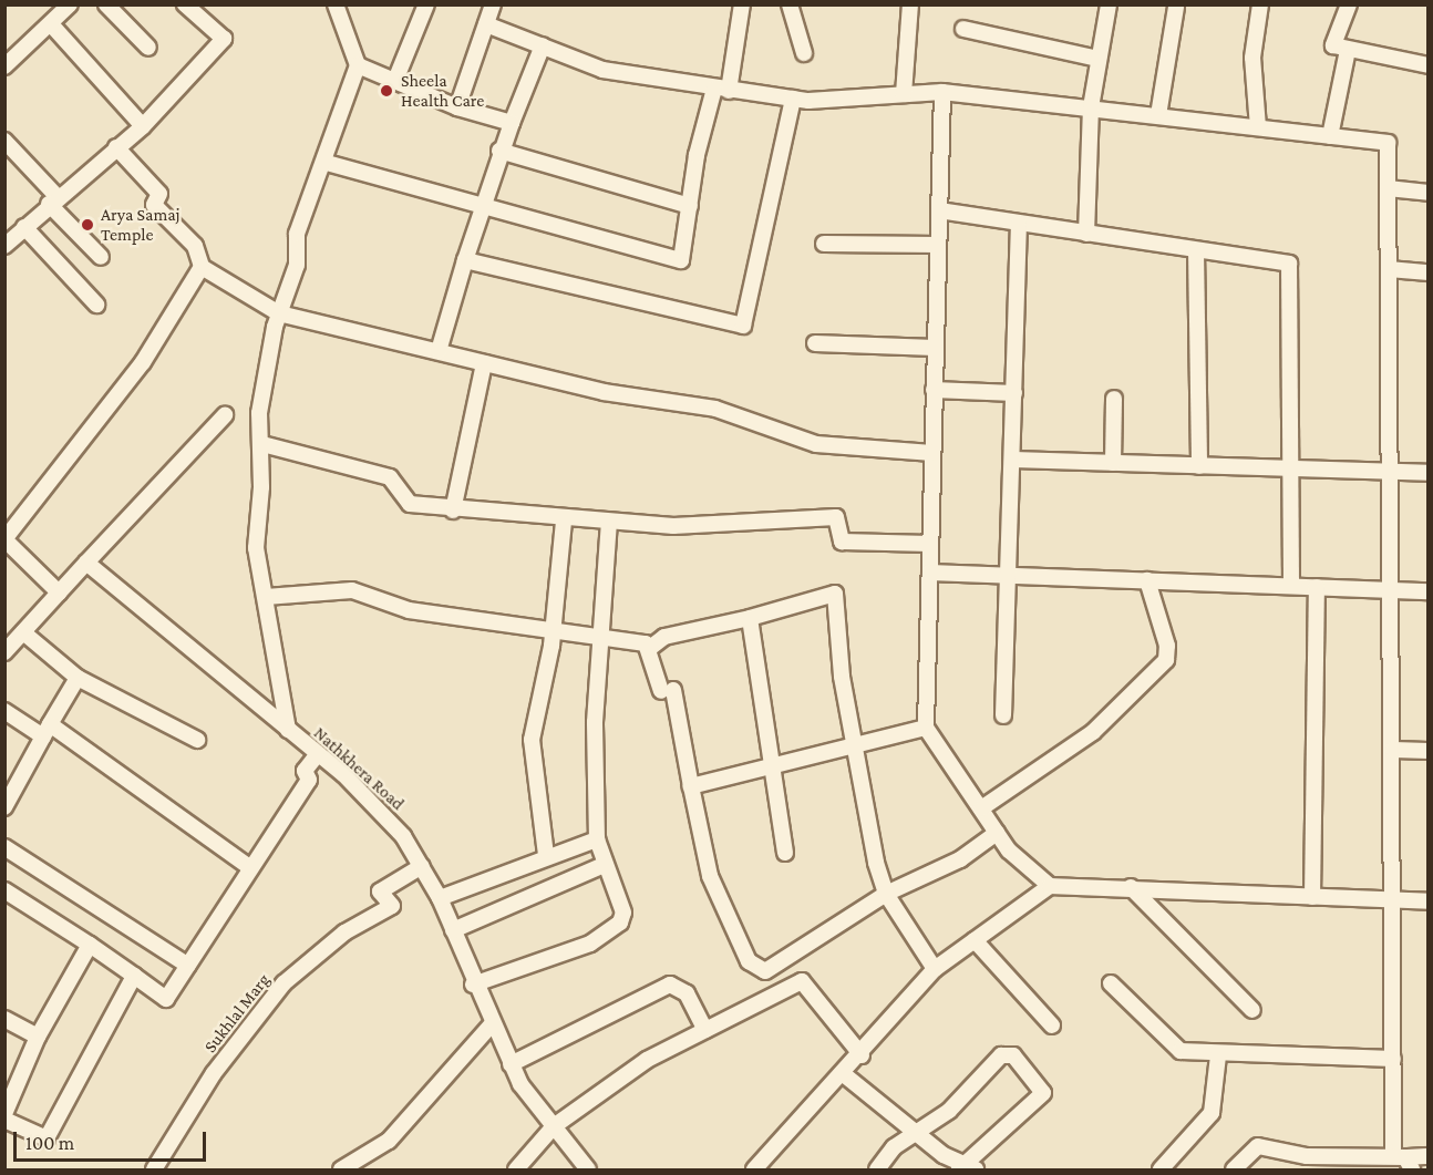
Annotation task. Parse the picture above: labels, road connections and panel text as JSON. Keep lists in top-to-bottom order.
{
  "streets": {
    "street": ["Nathkhera Road", "Sukhlal Marg"]
  },
  "crossings": [
    ["Nathkhera Road", "Sukhlal Marg"]
  ],
  "places": ["Sheela Health Care", "Arya Samaj Temple"],
  "scale_bar": "100 m"
}
